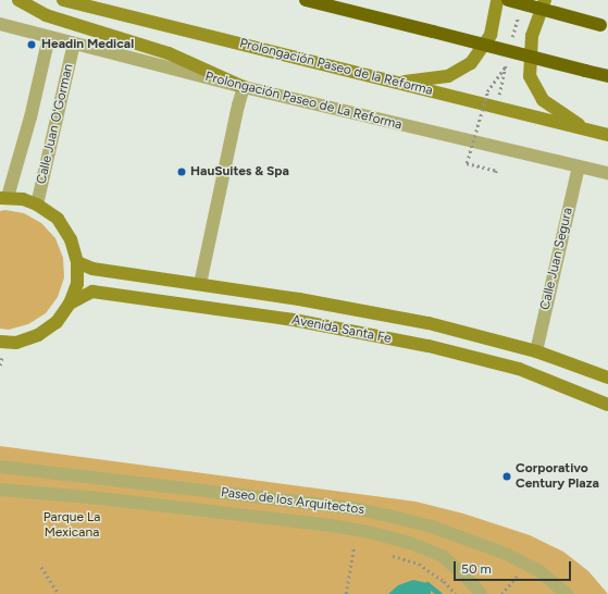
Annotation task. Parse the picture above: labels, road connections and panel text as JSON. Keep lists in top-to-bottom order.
{
  "streets": {
    "street": [
      "Prolongación Paseo de la Reforma",
      "Prolongación Paseo de La Reforma",
      "Calle Juan O'Gorman",
      "Calle Juan Segura",
      "Avenida Santa Fe",
      "Paseo de los Arquitectos"
    ]
  },
  "crossings": [
    ["Prolongación Paseo de La Reforma", "Calle Juan O'Gorman"],
    ["Prolongación Paseo de La Reforma", "Calle Juan Segura"],
    ["Calle Juan Segura", "Avenida Santa Fe"]
  ],
  "parks": ["Parque La Mexicana"],
  "places": ["Headin Medical", "HauSuites & Spa", "Corporativo Century Plaza"],
  "scale_bar": "50 m"
}
